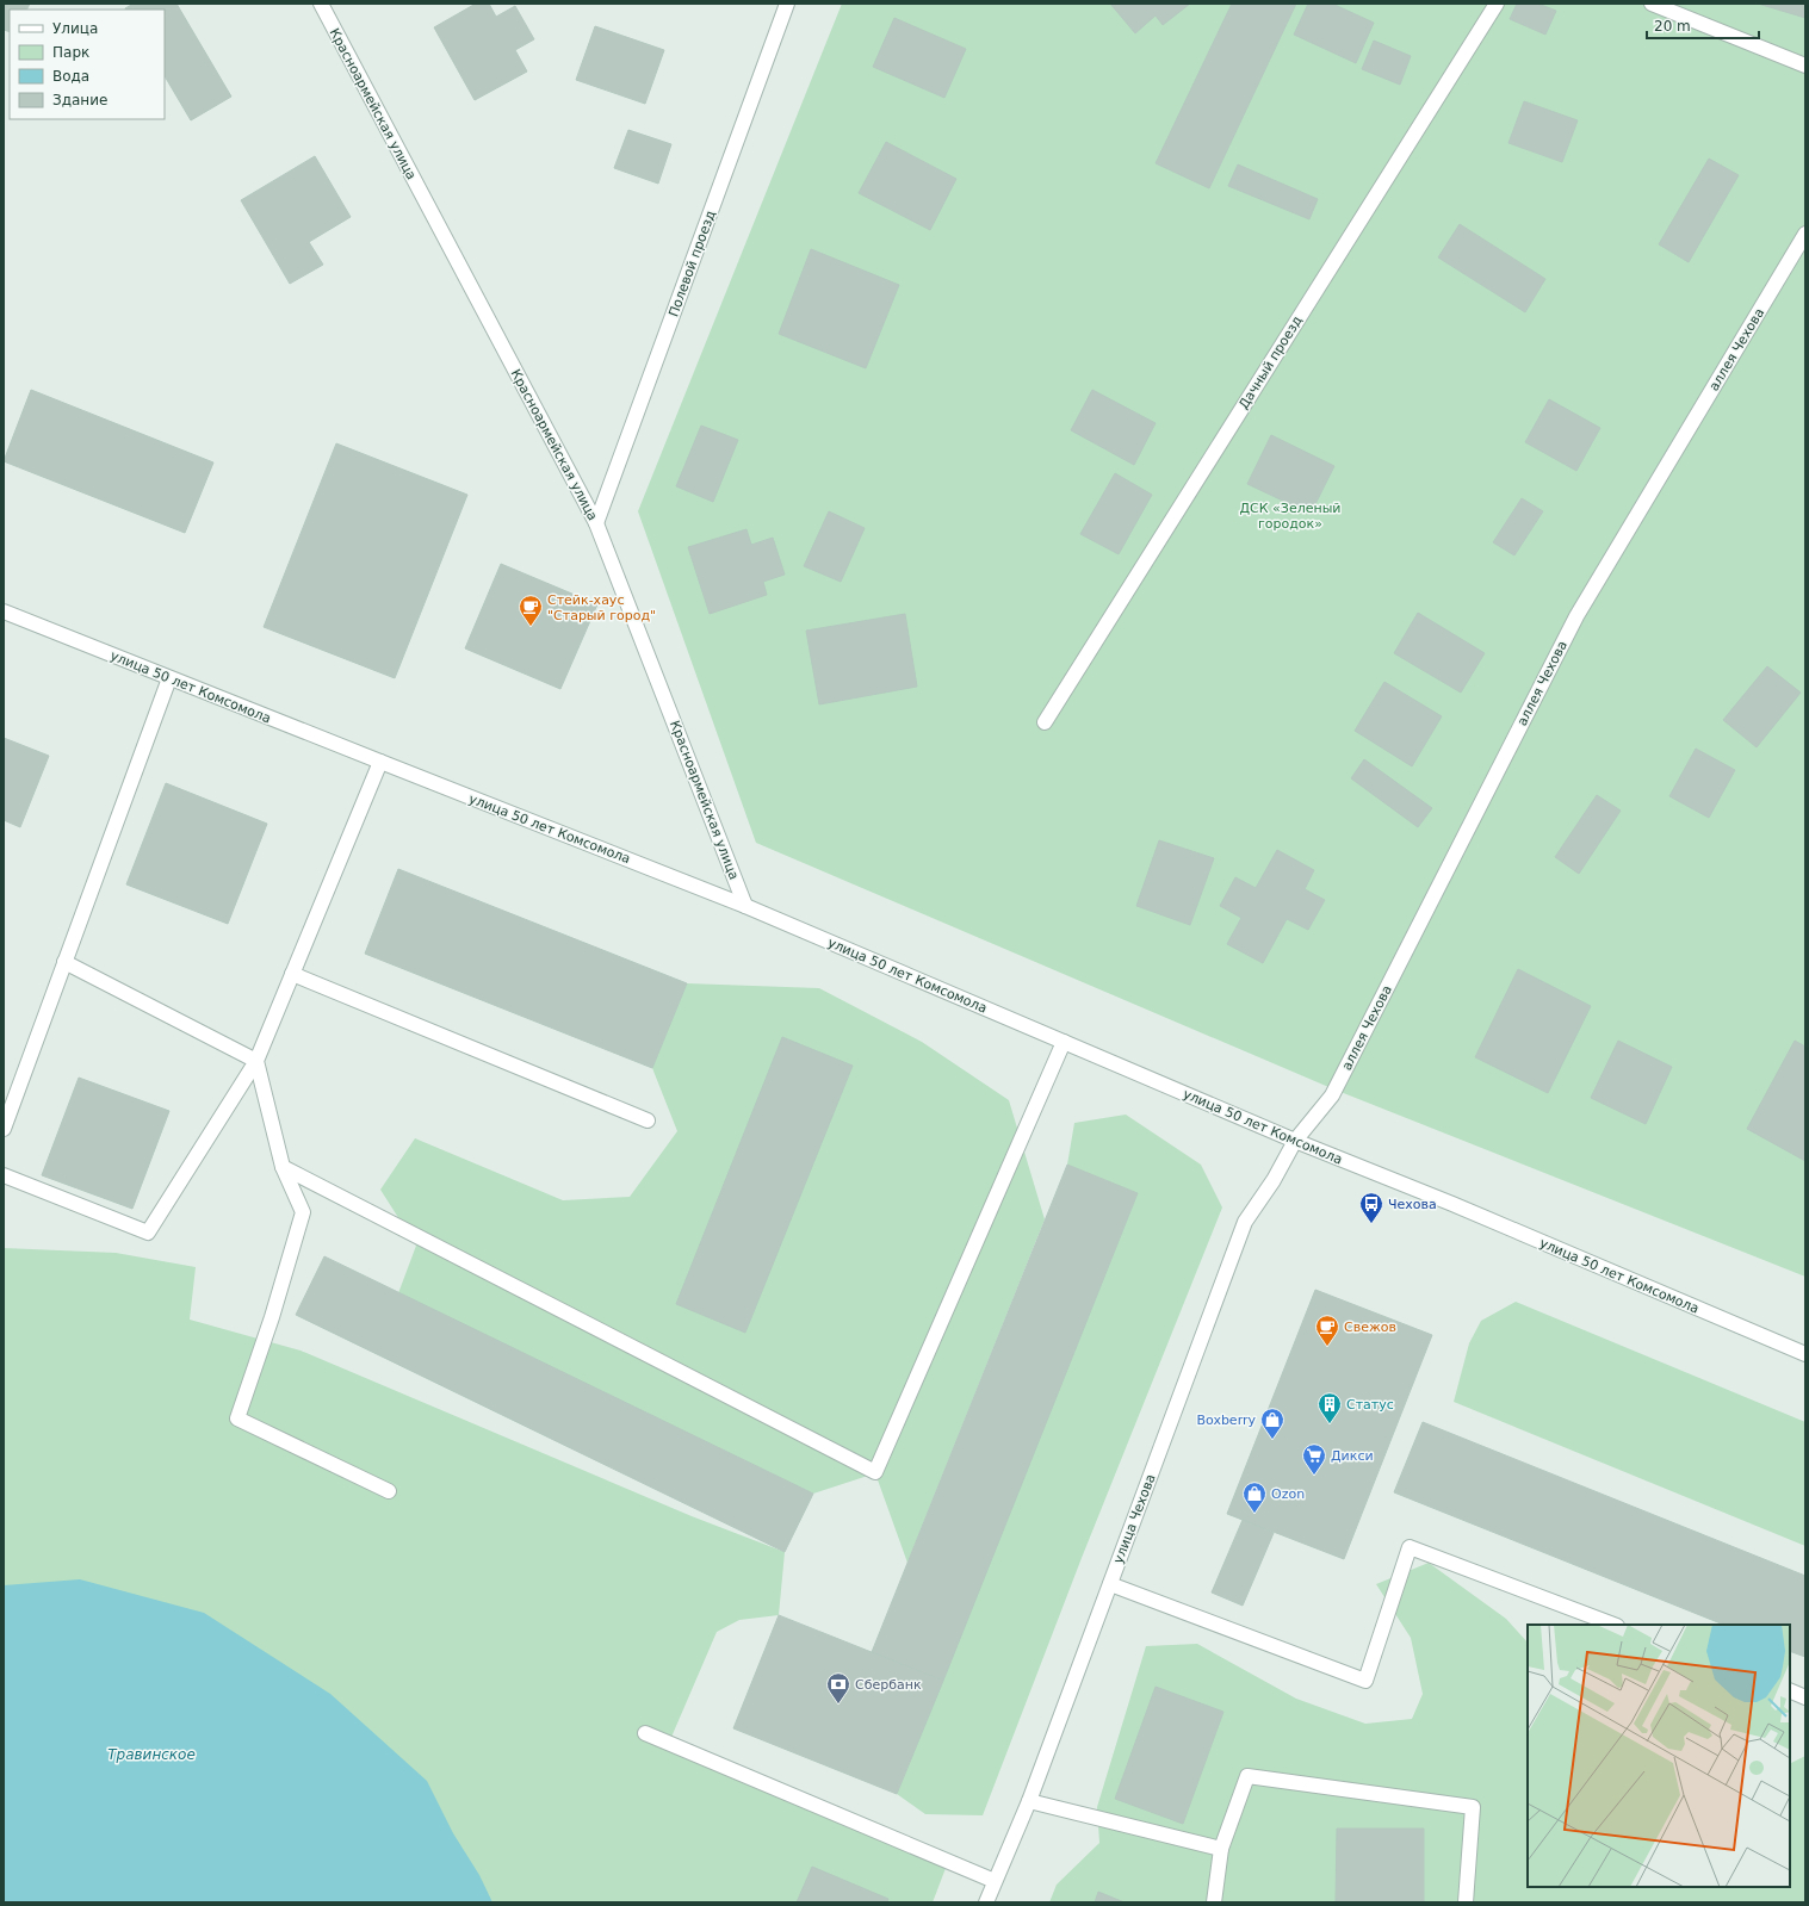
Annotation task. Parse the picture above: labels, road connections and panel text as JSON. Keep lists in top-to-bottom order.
{
  "streets": {
    "street": [
      "Красноармейская улица",
      "Полевой проезд",
      "аллея Чехова",
      "Дачный проезд",
      "улица 50 лет Комсомола",
      "улица Чехова"
    ]
  },
  "crossings": [
    ["Красноармейская улица", "Полевой проезд"],
    ["Красноармейская улица", "улица 50 лет Комсомола"],
    ["аллея Чехова", "улица 50 лет Комсомола"],
    ["аллея Чехова", "улица Чехова"],
    ["улица 50 лет Комсомола", "улица Чехова"]
  ],
  "water": ["Травинское"],
  "parks": ["ДСК «Зеленый городок»"],
  "places": {
    "cafe": ["Стейк-хаус \"Старый город\"", "Свежов"],
    "bus stop": ["Чехова"],
    "building": ["Статус"],
    "shop": ["Boxberry", "Ozon"],
    "supermarket": ["Дикси"],
    "bank": ["Сбербанк"]
  },
  "legend": [
    "Улица",
    "Парк",
    "Вода",
    "Здание"
  ],
  "scale_bar": "20 m"
}
